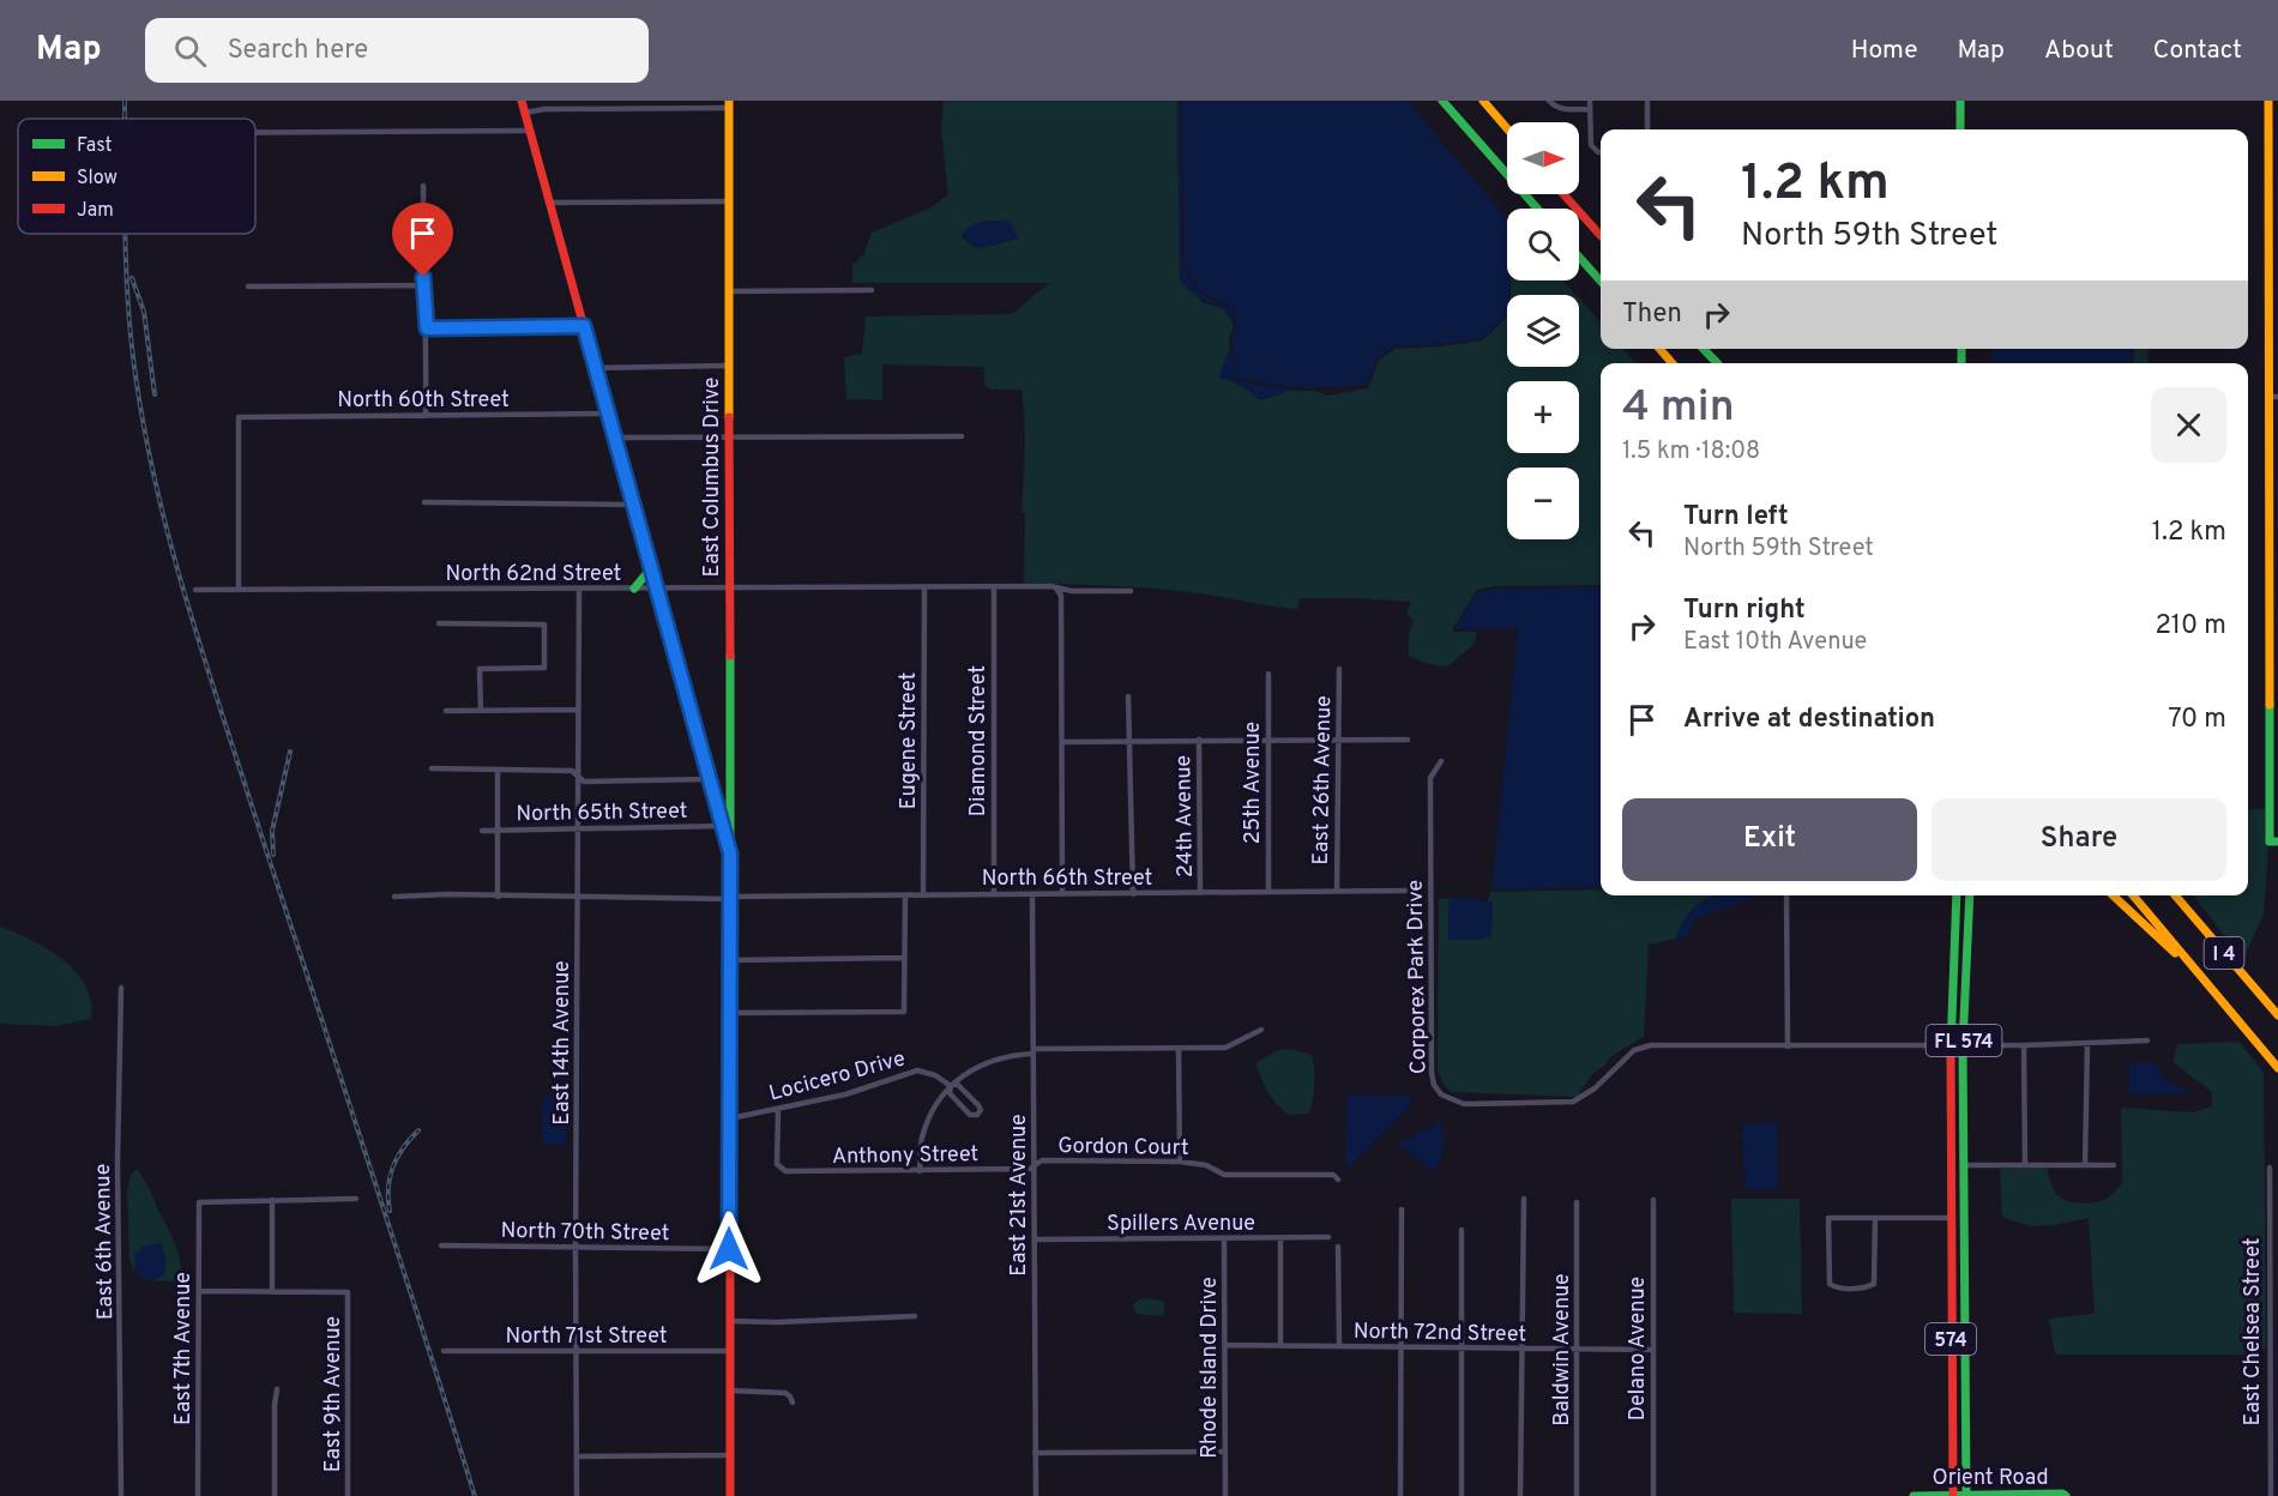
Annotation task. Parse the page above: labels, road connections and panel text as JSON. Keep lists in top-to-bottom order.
{
  "streets": {
    "main road": [
      "East Columbus Drive",
      "I 4",
      "FL 574",
      "574",
      "Orient Road"
    ],
    "street": [
      "North 60th Street",
      "North 62nd Street",
      "Eugene Street",
      "Diamond Street",
      "East 26th Avenue",
      "25th Avenue",
      "North 65th Street",
      "24th Avenue",
      "North 66th Street",
      "Corporex Park Drive",
      "East 14th Avenue",
      "Locicero Drive",
      "Gordon Court",
      "Anthony Street",
      "East 21st Avenue",
      "Spillers Avenue",
      "North 70th Street",
      "East 6th Avenue",
      "North 72nd Street",
      "East Chelsea Street",
      "North 71st Street",
      "East 7th Avenue",
      "Delano Avenue",
      "Baldwin Avenue",
      "Rhode Island Drive",
      "East 9th Avenue"
    ]
  },
  "crossings": [
    ["North 60th Street", "North 62nd Street"],
    ["East Columbus Drive", "North 62nd Street"],
    ["North 62nd Street", "Eugene Street"],
    ["North 62nd Street", "Diamond Street"],
    ["North 62nd Street", "East 14th Avenue"],
    ["Eugene Street", "North 66th Street"],
    ["Diamond Street", "North 66th Street"],
    ["East 26th Avenue", "North 66th Street"],
    ["25th Avenue", "North 66th Street"],
    ["North 65th Street", "East 14th Avenue"],
    ["24th Avenue", "North 66th Street"],
    ["North 66th Street", "East 14th Avenue"],
    ["North 66th Street", "East 21st Avenue"],
    ["Corporex Park Drive", "FL 574"],
    ["Corporex Park Drive", "574"],
    ["FL 574", "Orient Road"],
    ["East 14th Avenue", "North 70th Street"],
    ["East 14th Avenue", "North 71st Street"],
    ["Locicero Drive", "Anthony Street"],
    ["Gordon Court", "Anthony Street"],
    ["Gordon Court", "East 21st Avenue"],
    ["Anthony Street", "East 21st Avenue"],
    ["East 21st Avenue", "Spillers Avenue"],
    ["Spillers Avenue", "Rhode Island Drive"],
    ["North 72nd Street", "Delano Avenue"],
    ["North 72nd Street", "Baldwin Avenue"],
    ["North 72nd Street", "Rhode Island Drive"],
    ["574", "Orient Road"]
  ],
  "legend": ["Fast", "Slow", "Jam"],
  "north": "right",
  "page": {
    "header": "Map",
    "search": "Search here",
    "nav": [
      "Home",
      "Map",
      "About",
      "Contact"
    ],
    "map_buttons": ["+", "−"],
    "turn": ["1.2 km", "North 59th Street"],
    "then": "Then",
    "heading": ["4 min", "1.5 km · 18:08"],
    "list": [
      {
        "name": "Turn left",
        "note": "North 59th Street",
        "value": "1.2 km"
      },
      {
        "name": "Turn right",
        "note": "East 10th Avenue",
        "value": "210 m"
      },
      {
        "name": "Arrive at destination",
        "value": "70 m"
      }
    ],
    "buttons": ["Exit", "Share"]
  }
}
